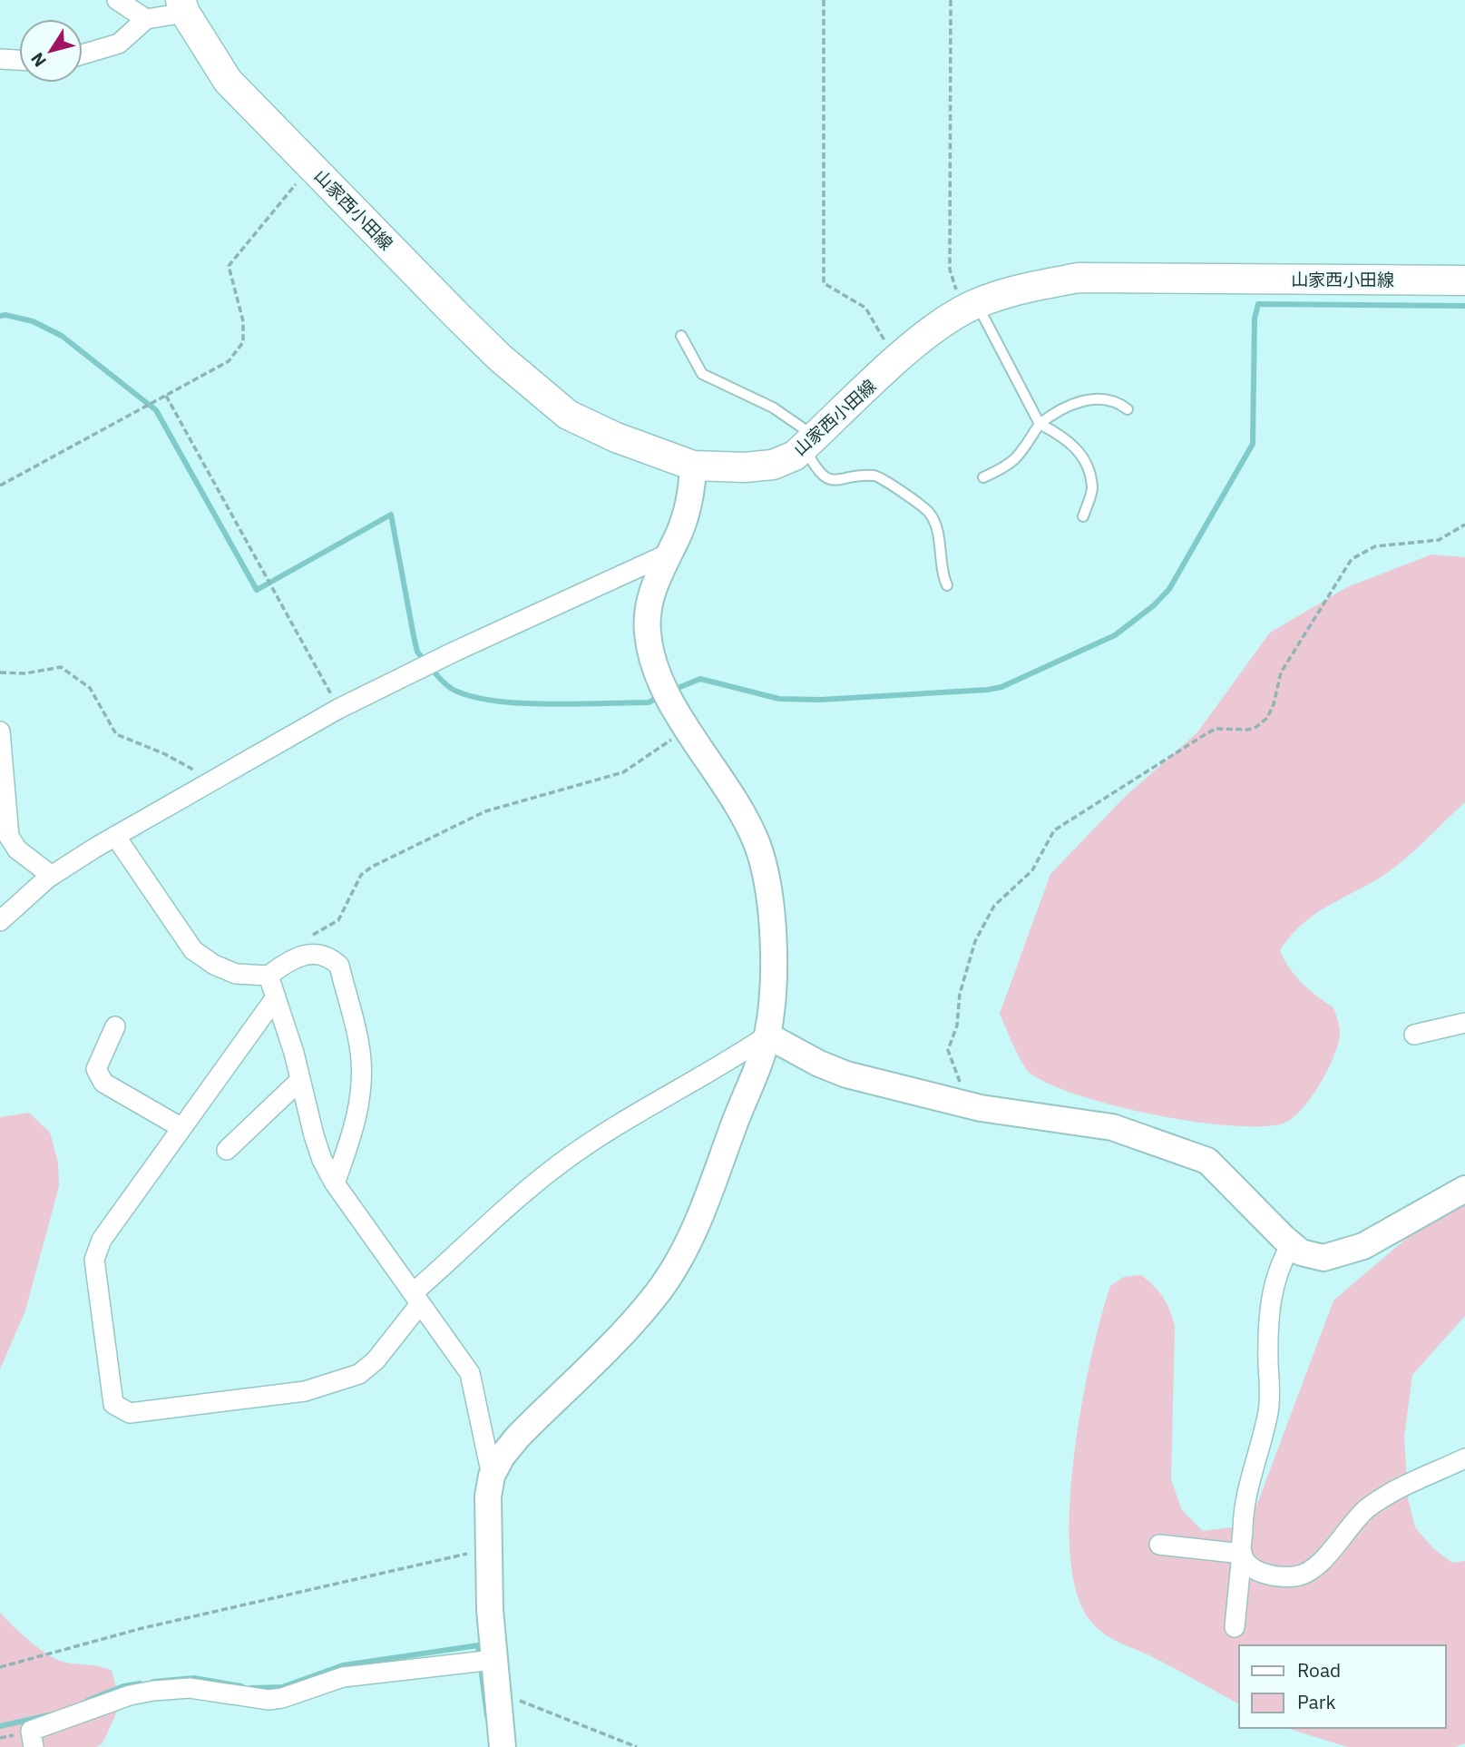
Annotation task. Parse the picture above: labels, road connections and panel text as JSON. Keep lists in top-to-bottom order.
{
  "streets": {
    "main road": ["山家西小田線"]
  },
  "legend": ["Road", "Park"],
  "north": "bottom left"
}
